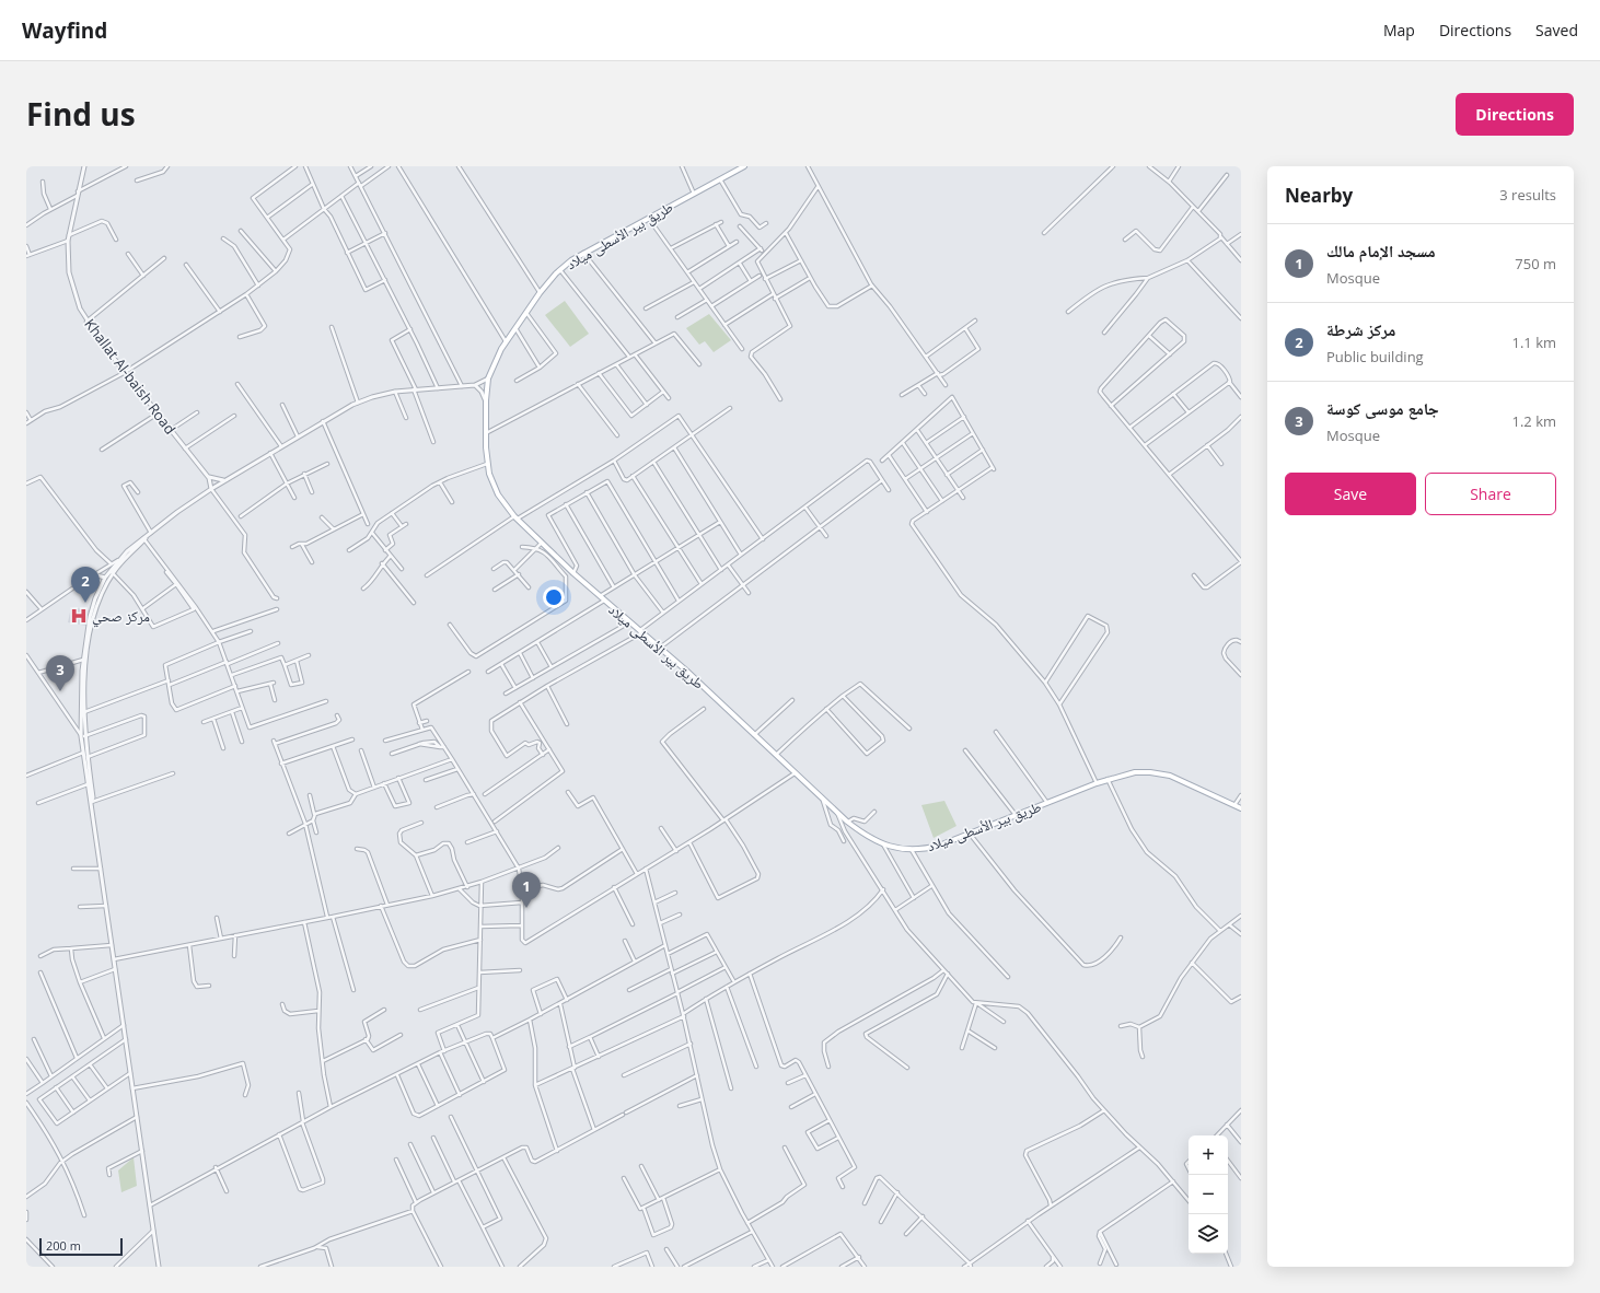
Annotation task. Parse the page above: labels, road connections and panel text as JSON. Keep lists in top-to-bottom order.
{
  "streets": {
    "main road": ["طريق بير الأسطى ميلاد"],
    "street": ["Khallat Al-baish Road"]
  },
  "places": {
    "hospital": ["مركز صحي"]
  },
  "scale_bar": "200 m",
  "page": {
    "header": "Wayfind",
    "nav": ["Map", "Directions", "Saved"],
    "title": "Find us",
    "buttons": [
      "Directions",
      ["Save", "Share"]
    ],
    "heading": ["Nearby", "3 results"],
    "list": [
      {
        "mark": "1",
        "name": "مسجد الإمام مالك",
        "note": "Mosque",
        "value": "750 m"
      },
      {
        "mark": "2",
        "name": "مركز شرطة",
        "note": "Public building",
        "value": "1.1 km"
      },
      {
        "mark": "3",
        "name": "جامع موسى كوسة",
        "note": "Mosque",
        "value": "1.2 km"
      }
    ],
    "pins": ["2", "3", "1"],
    "map_buttons": ["+", "−"],
    "scale": "200 m"
  }
}
